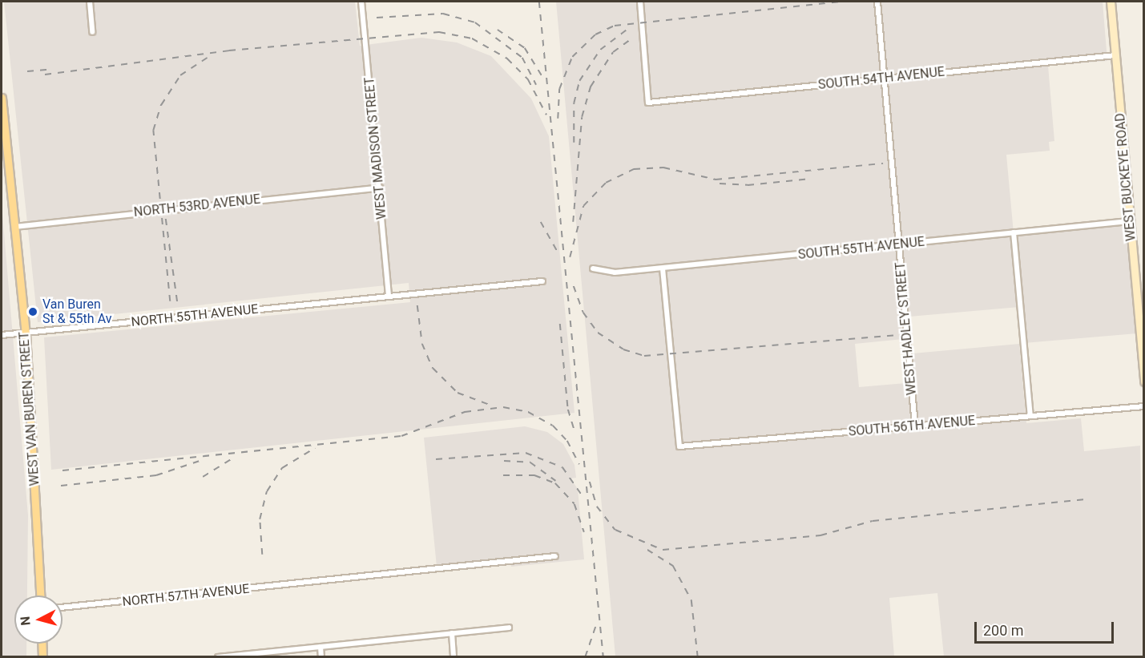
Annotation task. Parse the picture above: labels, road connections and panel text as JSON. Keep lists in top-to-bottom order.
{
  "streets": {
    "main road": ["WEST BUCKEYE ROAD", "WEST VAN BUREN STREET"],
    "street": [
      "SOUTH 54TH AVENUE",
      "WEST MADISON STREET",
      "NORTH 53RD AVENUE",
      "SOUTH 55TH AVENUE",
      "NORTH 55TH AVENUE",
      "WEST HADLEY STREET",
      "SOUTH 56TH AVENUE",
      "NORTH 57TH AVENUE"
    ]
  },
  "crossings": [
    ["SOUTH 54TH AVENUE", "WEST BUCKEYE ROAD"],
    ["SOUTH 54TH AVENUE", "WEST HADLEY STREET"],
    ["WEST MADISON STREET", "NORTH 53RD AVENUE"],
    ["WEST MADISON STREET", "NORTH 55TH AVENUE"],
    ["WEST BUCKEYE ROAD", "SOUTH 55TH AVENUE"],
    ["NORTH 53RD AVENUE", "WEST VAN BUREN STREET"],
    ["SOUTH 55TH AVENUE", "WEST HADLEY STREET"],
    ["SOUTH 55TH AVENUE", "SOUTH 56TH AVENUE"],
    ["NORTH 55TH AVENUE", "WEST VAN BUREN STREET"],
    ["WEST HADLEY STREET", "SOUTH 56TH AVENUE"]
  ],
  "places": ["Van Buren St & 55th Av"],
  "scale_bar": "200 m",
  "north": "left"
}
